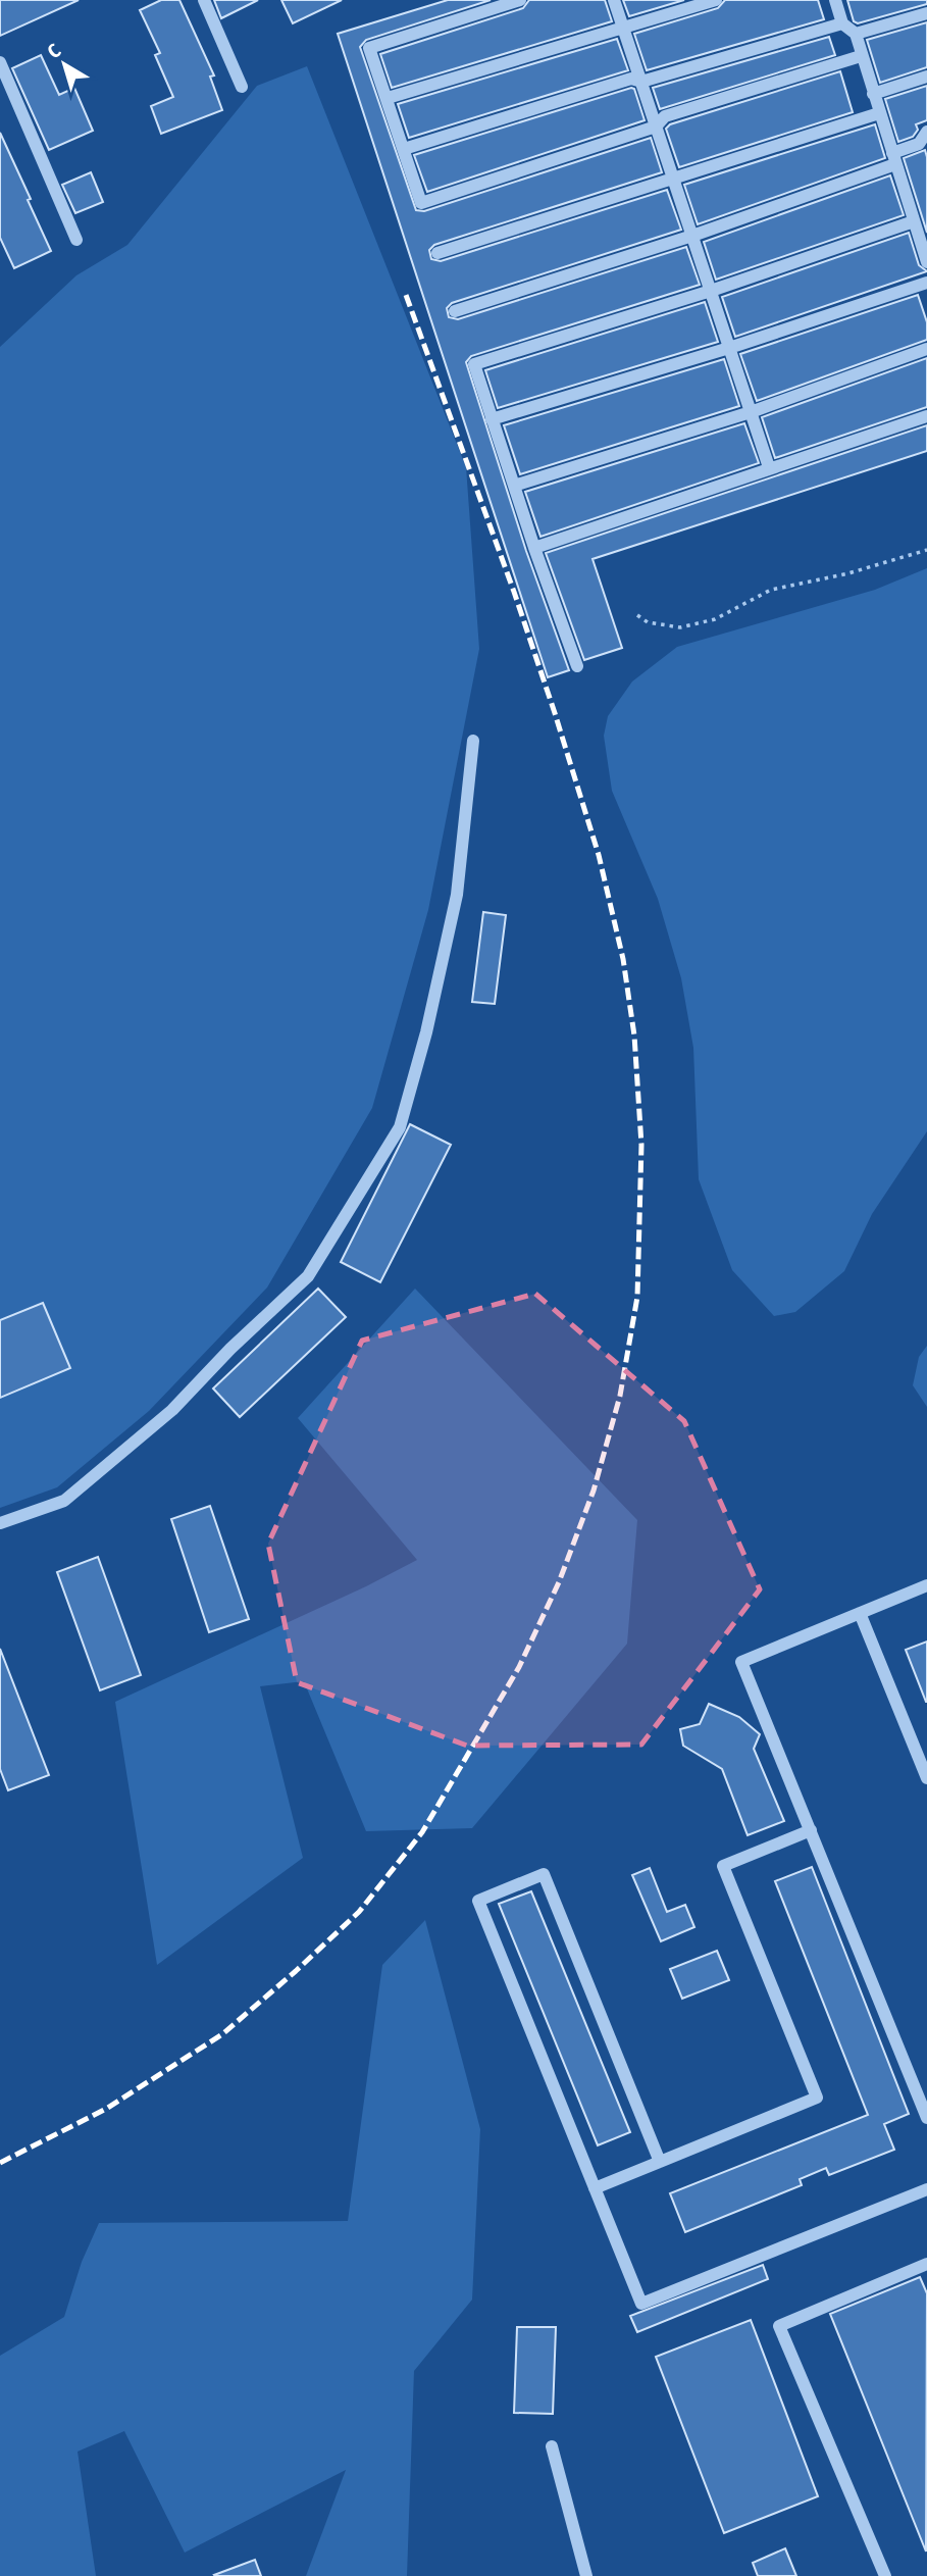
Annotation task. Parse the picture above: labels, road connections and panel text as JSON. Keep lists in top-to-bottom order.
{
  "north": "top left"
}
